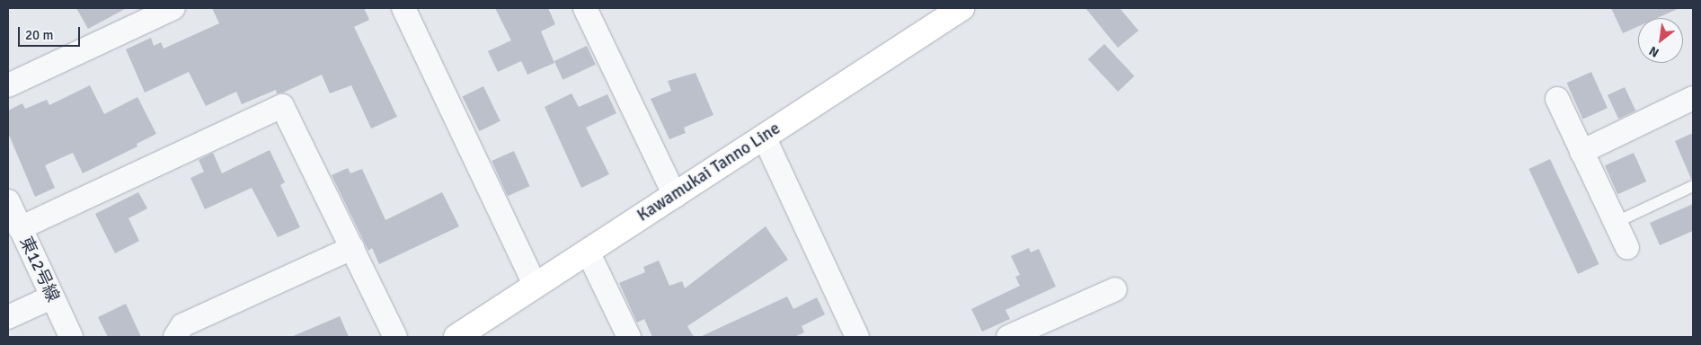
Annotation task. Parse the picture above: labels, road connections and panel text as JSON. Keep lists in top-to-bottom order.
{
  "streets": {
    "main road": ["Kawamukai Tanno Line"],
    "street": ["東12号線"]
  },
  "scale_bar": "20 m",
  "north": "bottom left"
}
